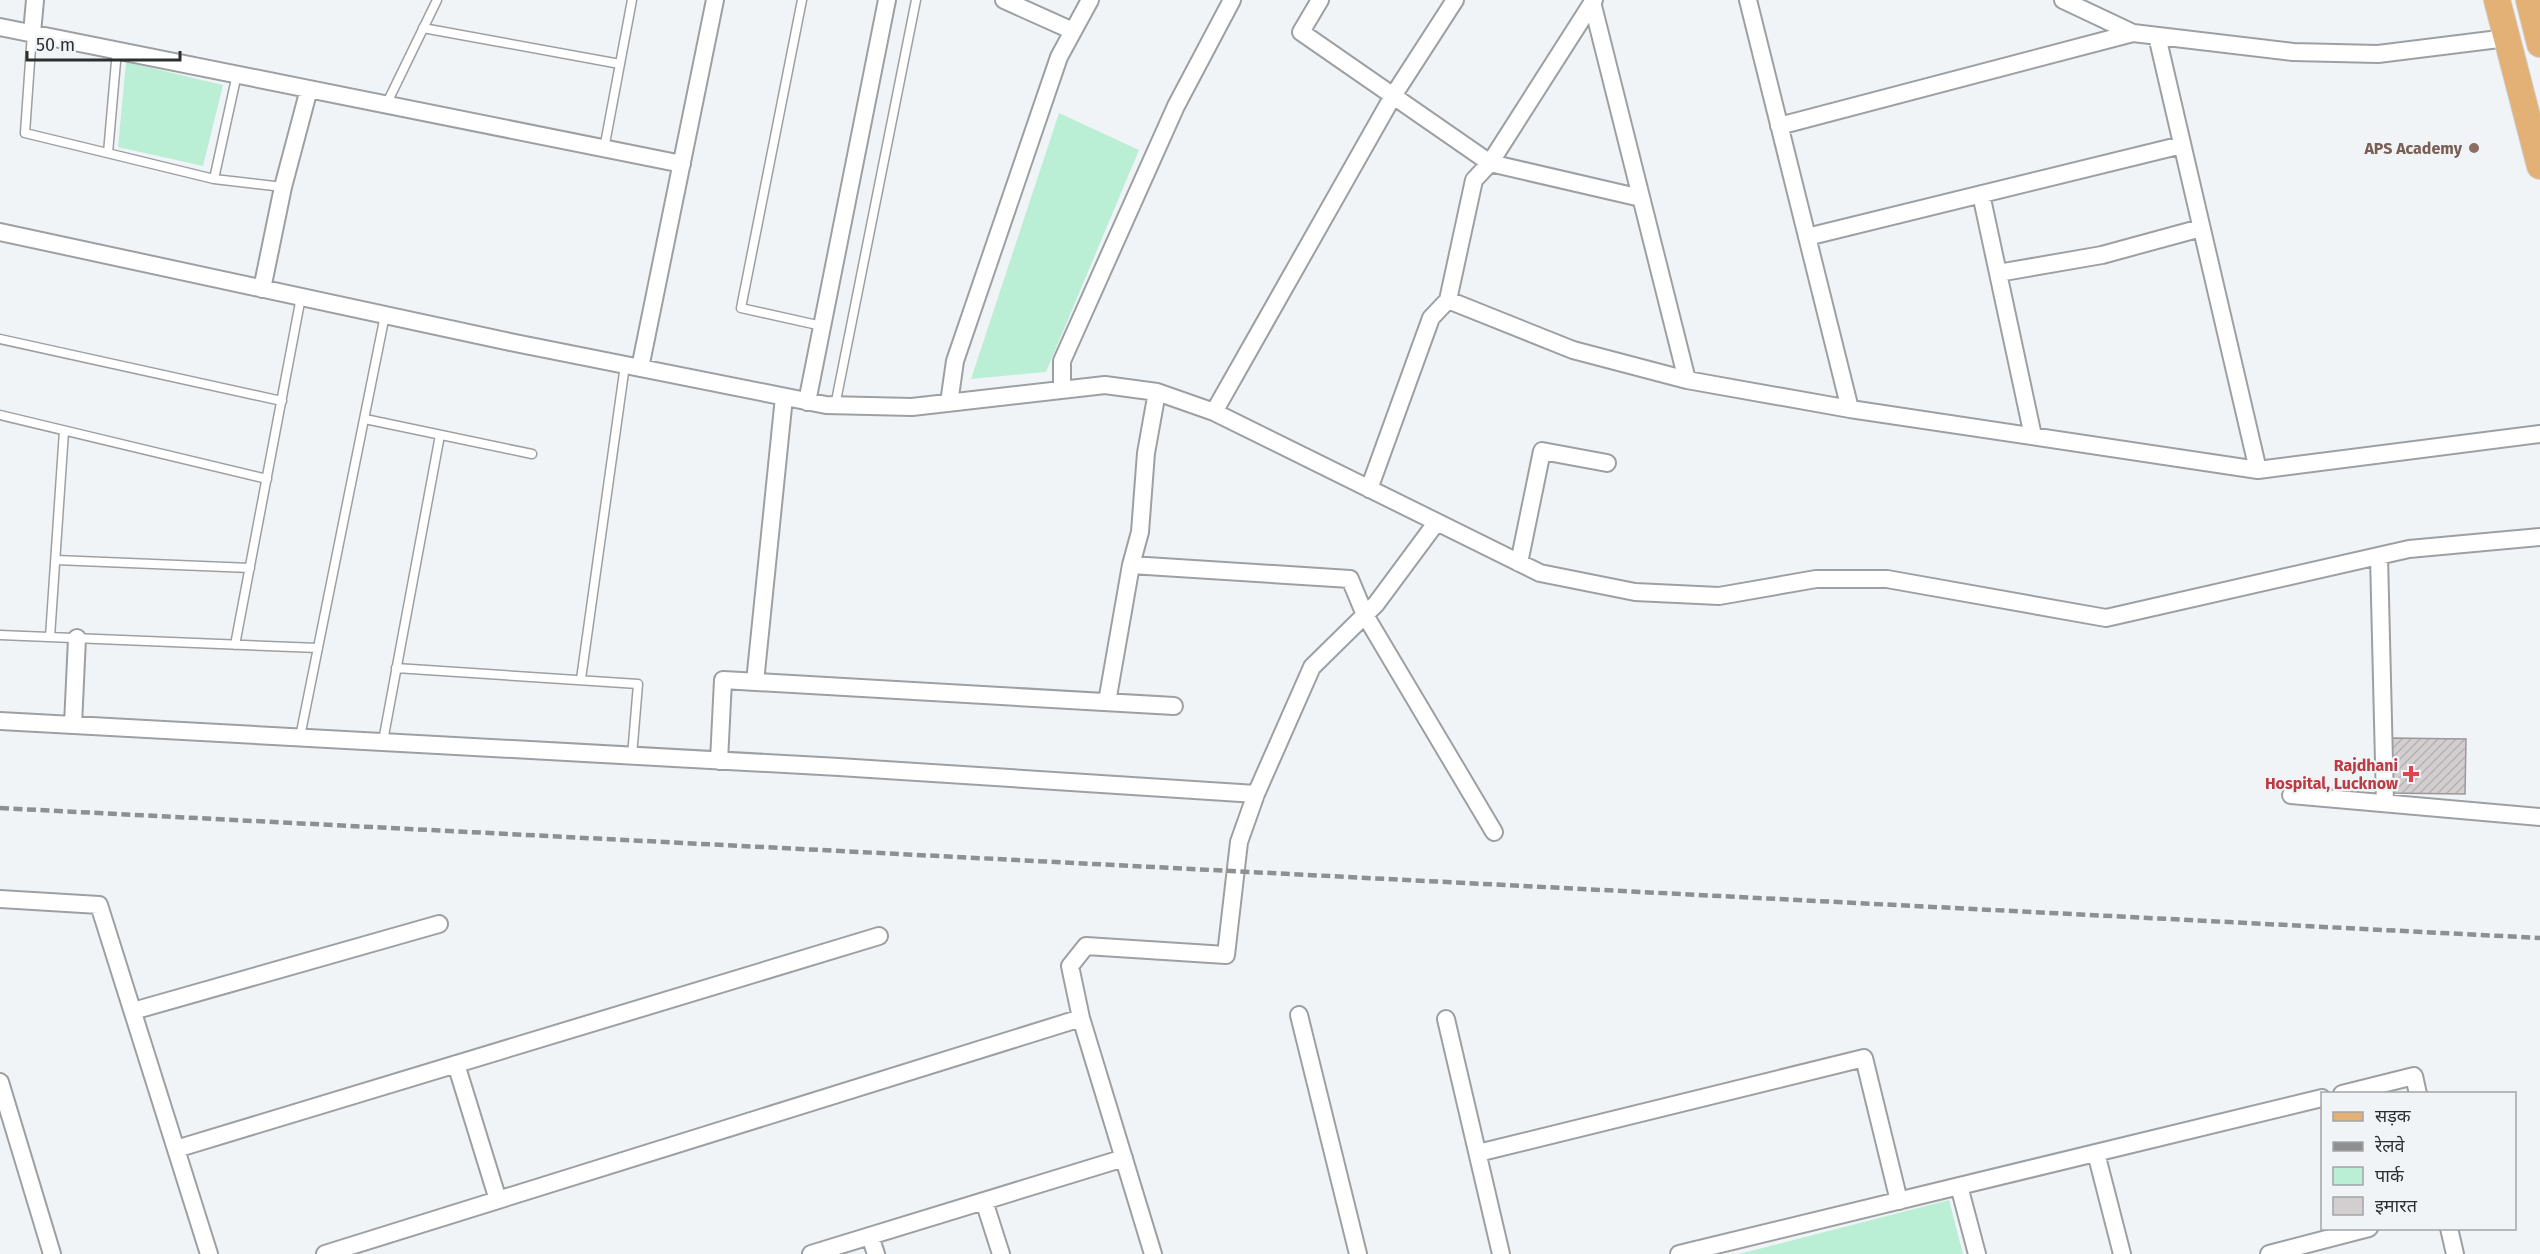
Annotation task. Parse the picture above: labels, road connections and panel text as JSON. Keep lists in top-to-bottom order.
{
  "places": {
    "other": ["APS Academy"],
    "health": ["Rajdhani Hospital, Lucknow"]
  },
  "legend": [
    "सड़क",
    "रेलवे",
    "पार्क",
    "इमारत"
  ],
  "scale_bar": "50 m"
}
